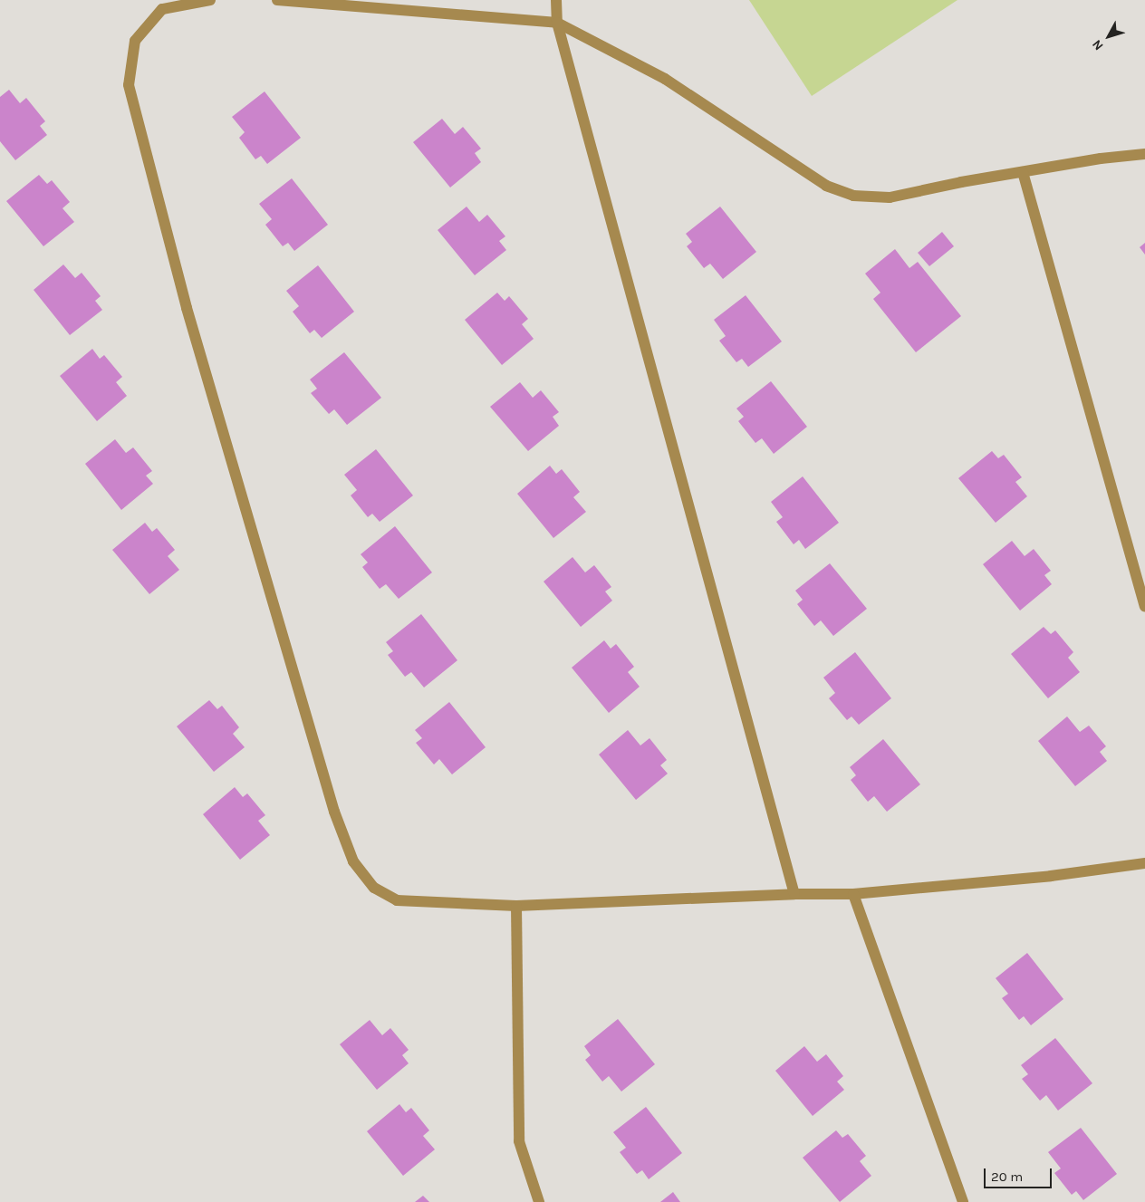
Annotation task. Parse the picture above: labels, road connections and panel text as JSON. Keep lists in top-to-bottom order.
{
  "scale_bar": "20 m",
  "north": "bottom left"
}
